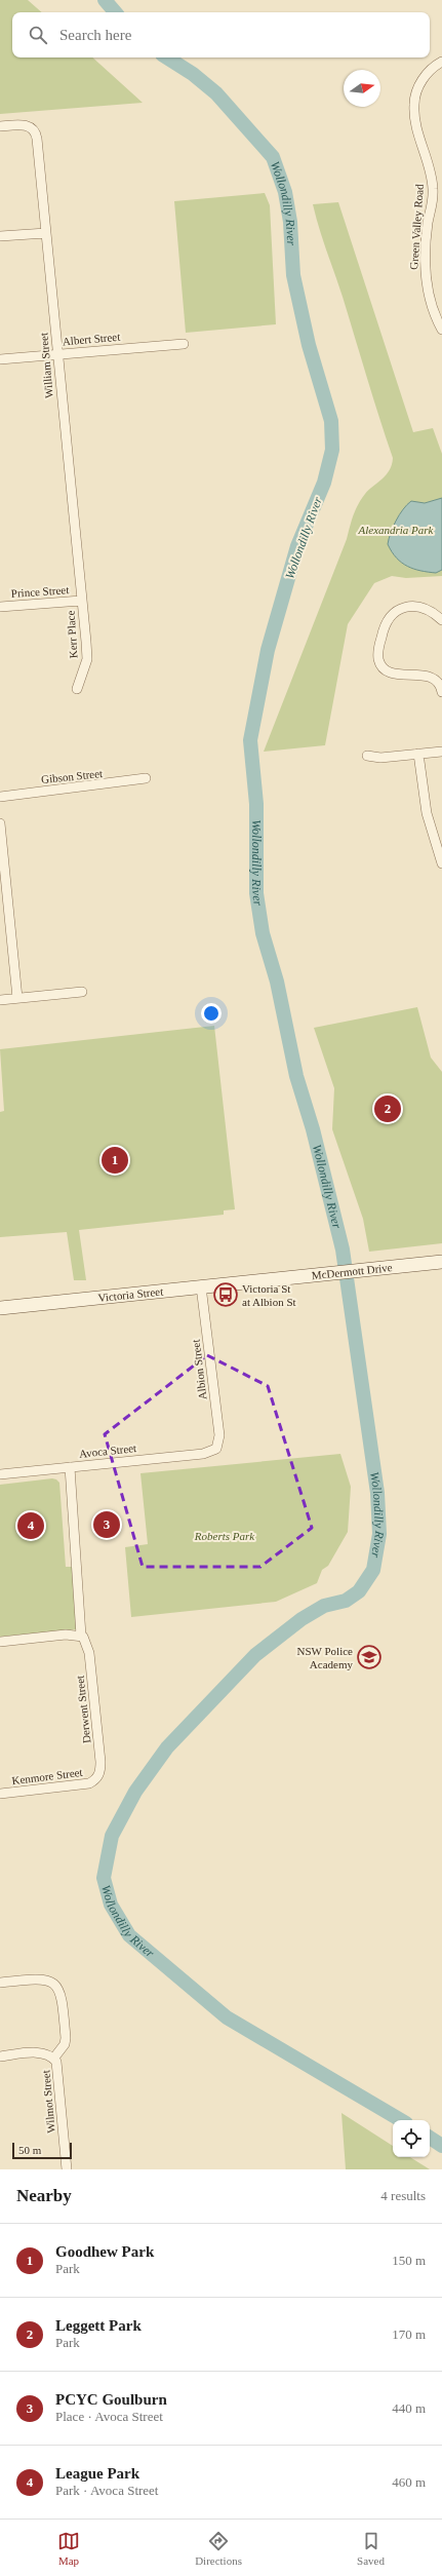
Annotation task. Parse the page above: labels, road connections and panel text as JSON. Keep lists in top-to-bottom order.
{
  "streets": {
    "main road": ["McDermott Drive", "Victoria Street"],
    "street": [
      "Green Valley Road",
      "Albert Street",
      "William Street",
      "Prince Street",
      "Kerr Place",
      "Gibson Street",
      "Albion Street",
      "Avoca Street",
      "Derwent Street",
      "Kenmore Street",
      "Wilmot Street"
    ]
  },
  "crossings": [
    ["Albert Street", "William Street"],
    ["William Street", "Prince Street"],
    ["William Street", "Kerr Place"],
    ["Prince Street", "Kerr Place"],
    ["McDermott Drive", "Victoria Street"],
    ["Victoria Street", "Albion Street"],
    ["Albion Street", "Avoca Street"],
    ["Avoca Street", "Derwent Street"],
    ["Derwent Street", "Kenmore Street"]
  ],
  "water": ["Wollondilly River"],
  "parks": ["Alexandria Park", "Roberts Park"],
  "places": {
    "bus stop": ["Victoria St at Albion St"],
    "school or university": ["NSW Police Academy"]
  },
  "scale_bar": "50 m",
  "north": "right",
  "page": {
    "search": "Search here",
    "pins": [
      "2",
      "1",
      "3",
      "4"
    ],
    "scale": "50 m",
    "heading": ["Nearby", "4 results"],
    "list": [
      {
        "mark": "1",
        "name": "Goodhew Park",
        "note": "Park",
        "value": "150 m"
      },
      {
        "mark": "2",
        "name": "Leggett Park",
        "note": "Park",
        "value": "170 m"
      },
      {
        "mark": "3",
        "name": "PCYC Goulburn",
        "note": "Place · Avoca Street",
        "value": "440 m"
      },
      {
        "mark": "4",
        "name": "League Park",
        "note": "Park · Avoca Street",
        "value": "460 m"
      }
    ],
    "nav": ["Map", "Directions", "Saved"]
  }
}
